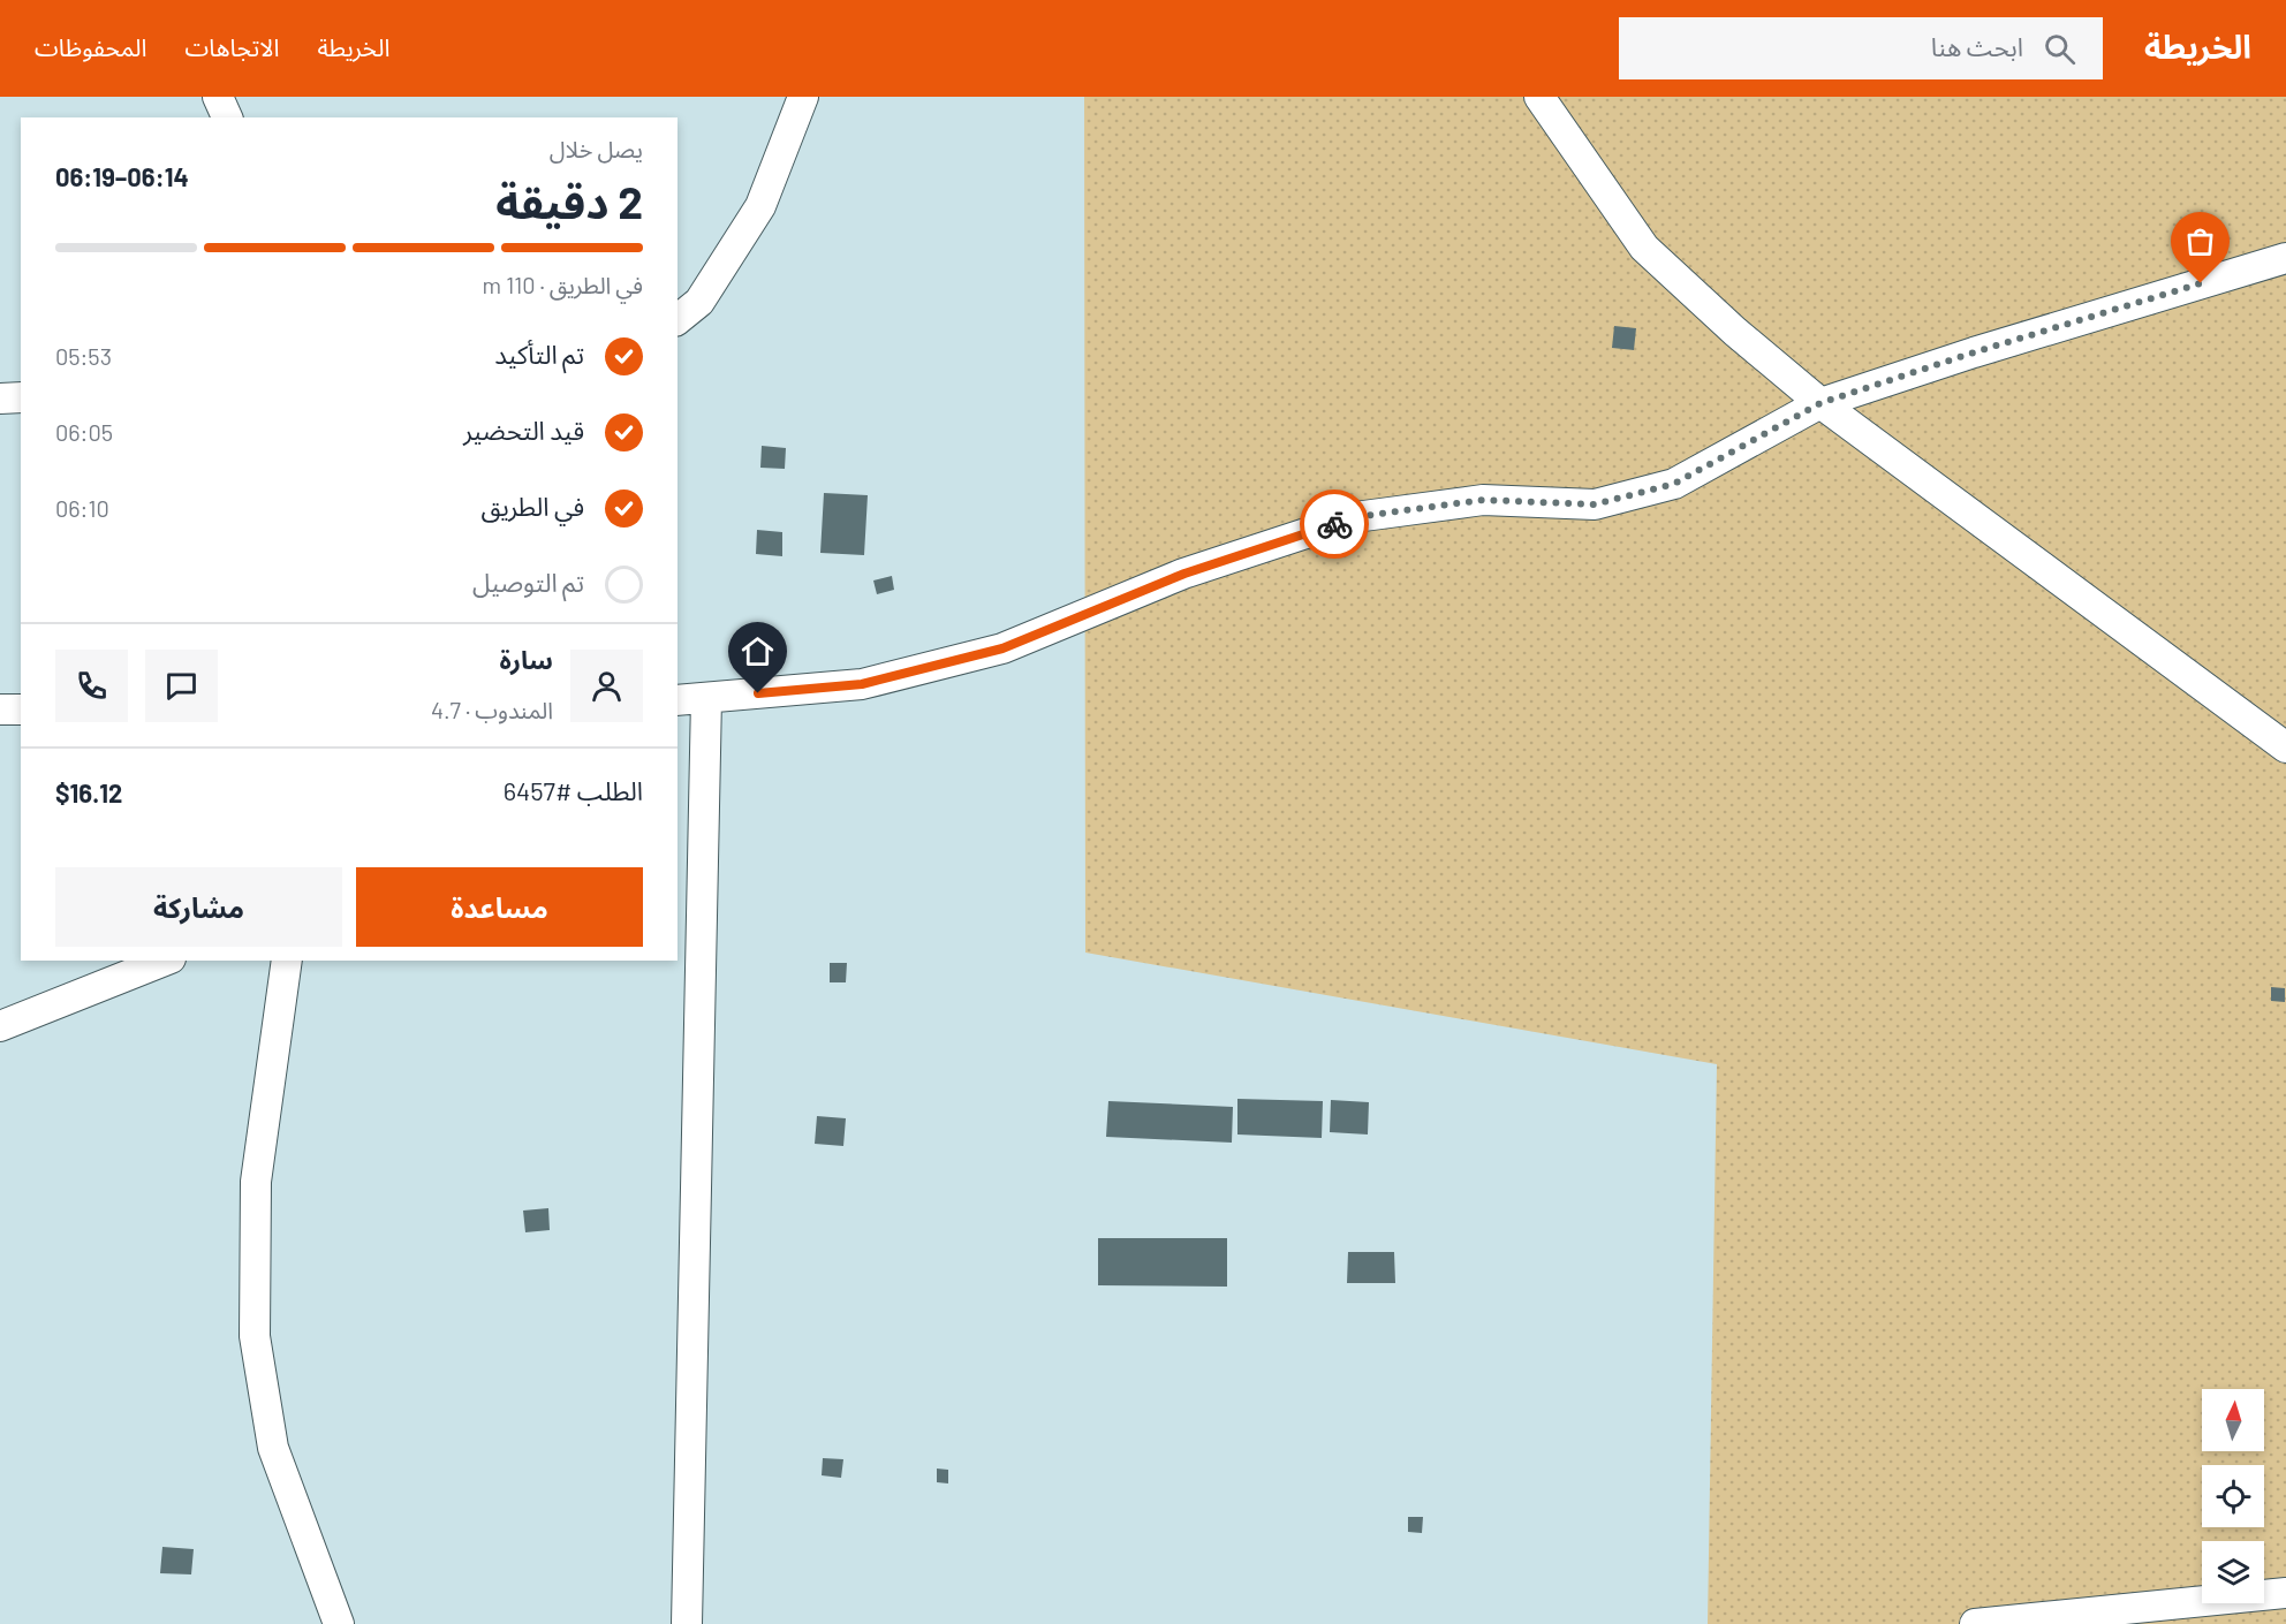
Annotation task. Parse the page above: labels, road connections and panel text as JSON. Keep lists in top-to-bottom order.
{
  "north": "top",
  "page": {
    "header": "الخريطة",
    "search": "ابحث هنا",
    "nav": ["الخريطة", "الاتجاهات", "المحفوظات"],
    "heading": ["2 دقيقة", "يصل خلال", "06:14–06:19"],
    "panel": [
      "سارة",
      "المندوب · 4.7",
      "الطلب #6457",
      "$16.12"
    ],
    "bar": "في الطريق · 110 m",
    "list": [
      ["تم التأكيد", "05:53"],
      ["قيد التحضير", "06:05"],
      ["في الطريق", "06:10"],
      "تم التوصيل"
    ],
    "buttons": ["مساعدة", "مشاركة"]
  }
}
